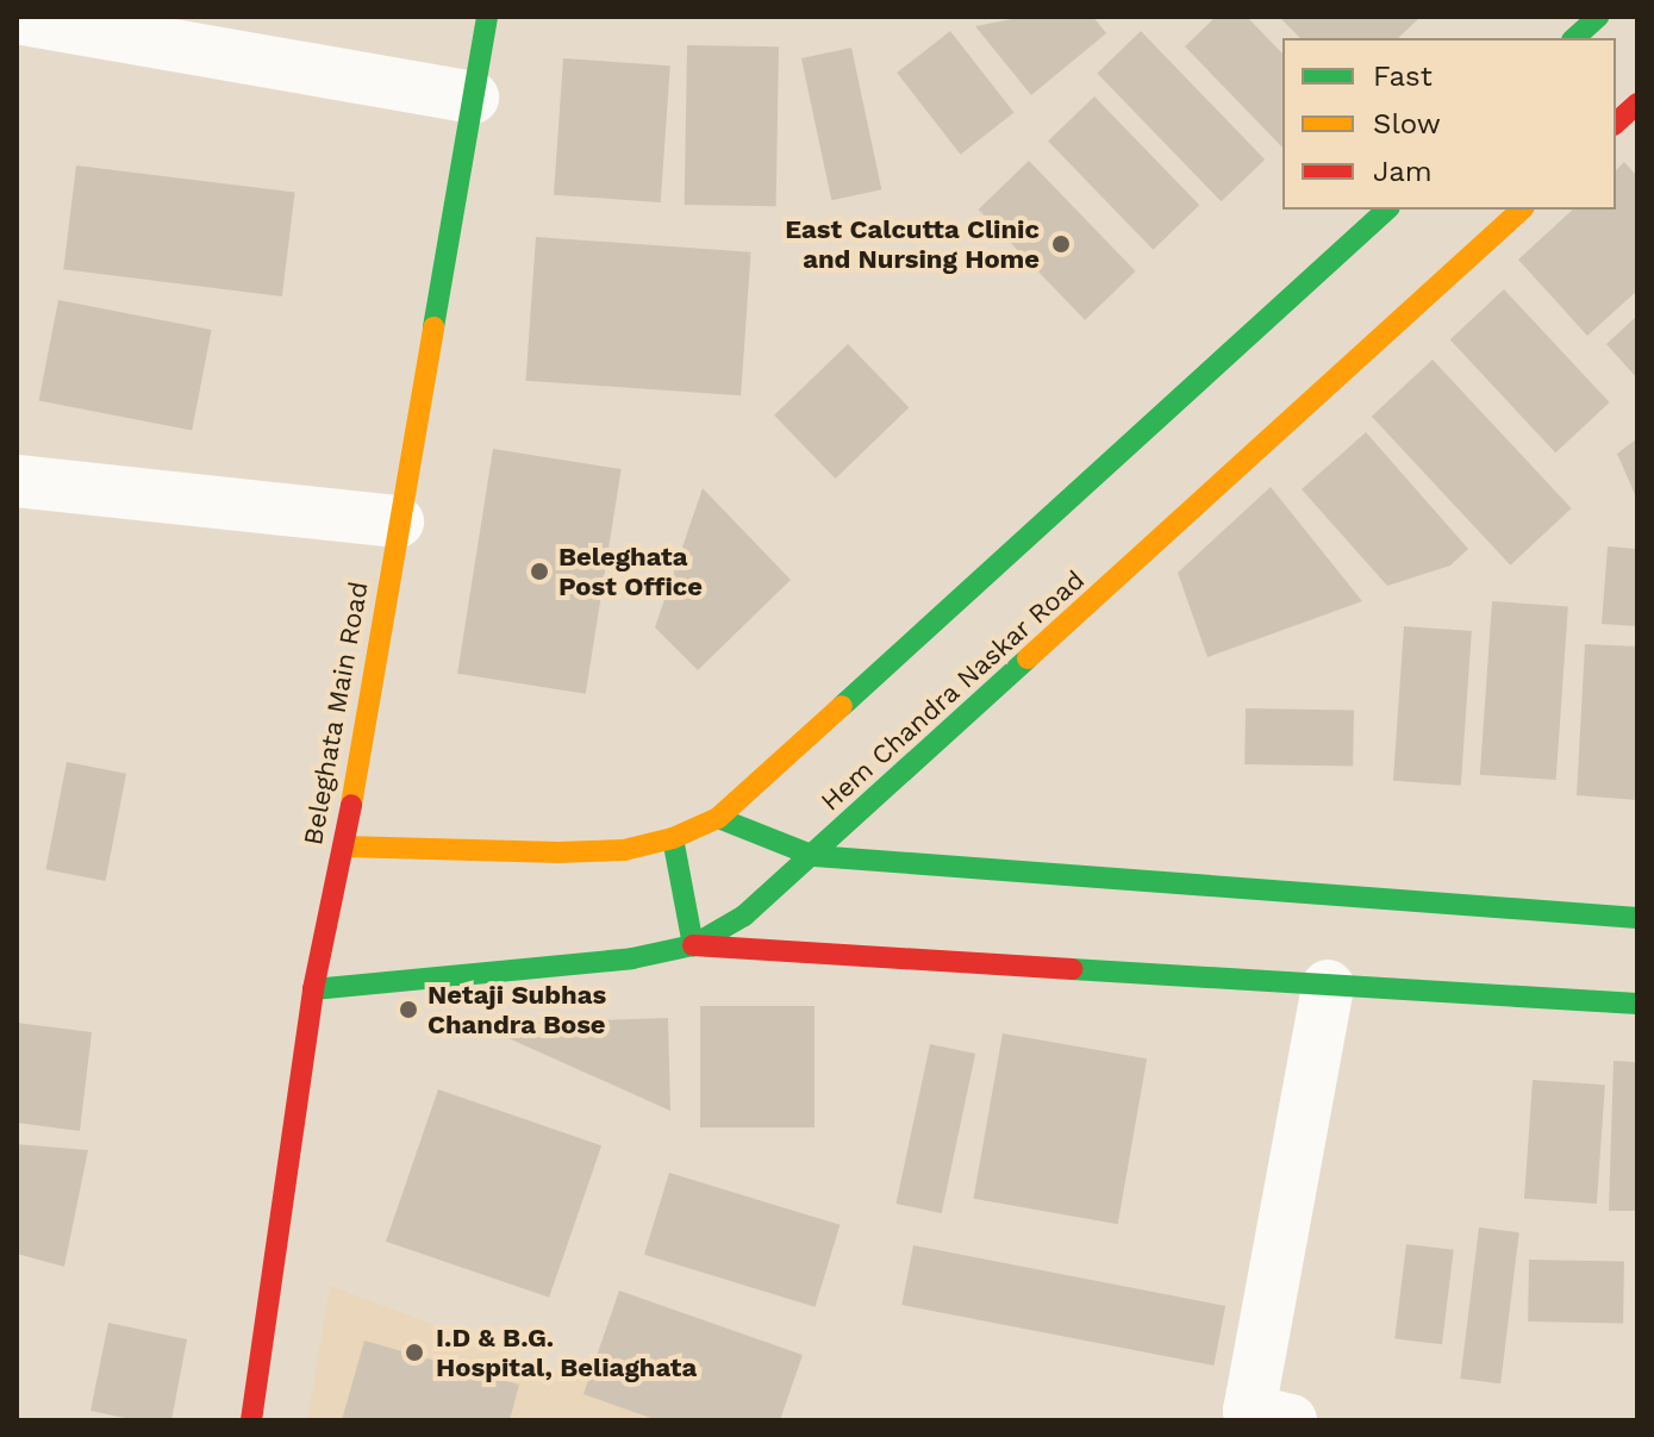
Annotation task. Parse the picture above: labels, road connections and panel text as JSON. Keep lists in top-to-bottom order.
{
  "streets": {
    "main road": ["Hem Chandra Naskar Road", "Beleghata Main Road"]
  },
  "crossings": [
    ["Hem Chandra Naskar Road", "Beleghata Main Road"]
  ],
  "places": [
    "East Calcutta Clinic and Nursing Home",
    "Beleghata Post Office",
    "Netaji Subhas Chandra Bose",
    "I.D & B.G. Hospital, Beliaghata"
  ],
  "legend": ["Fast", "Slow", "Jam"]
}
